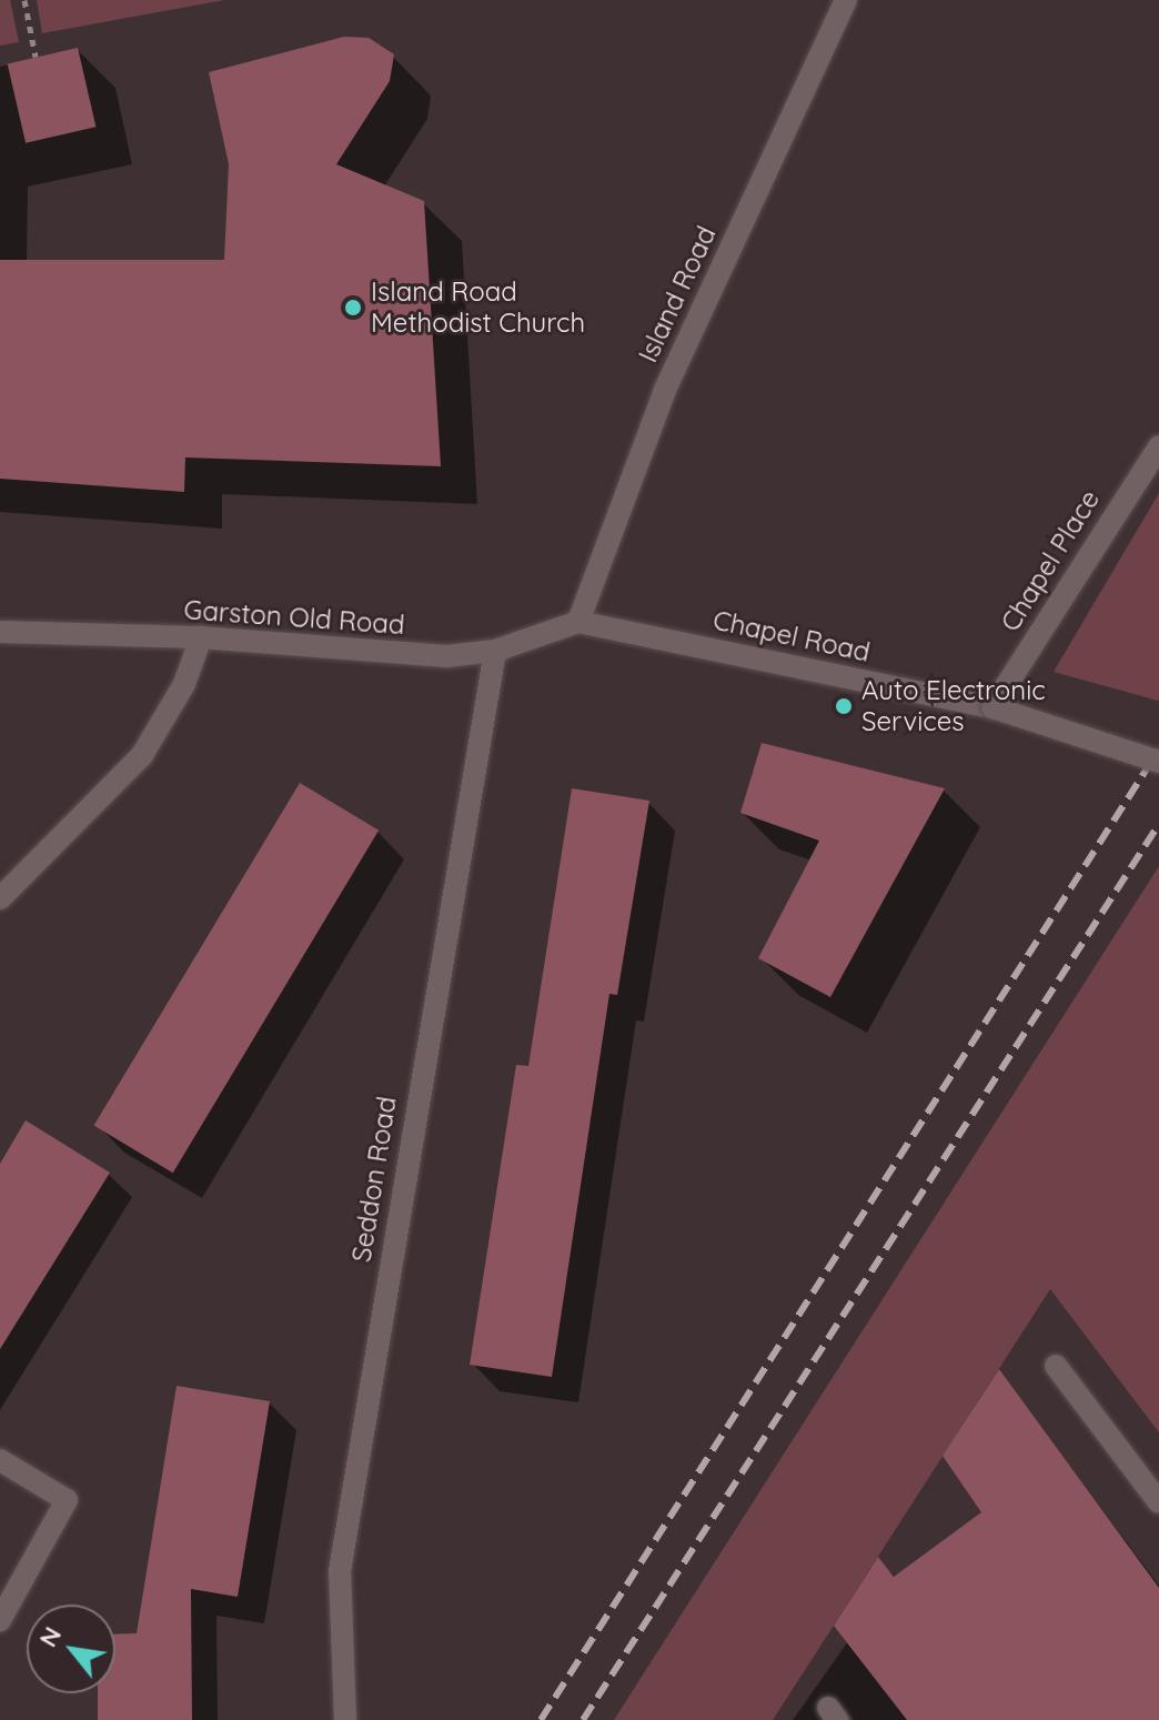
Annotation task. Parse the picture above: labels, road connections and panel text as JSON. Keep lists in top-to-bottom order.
{
  "streets": {
    "street": [
      "Island Road",
      "Chapel Place",
      "Garston Old Road",
      "Chapel Road",
      "Seddon Road"
    ]
  },
  "crossings": [
    ["Island Road", "Garston Old Road"],
    ["Island Road", "Chapel Road"],
    ["Chapel Place", "Chapel Road"],
    ["Garston Old Road", "Chapel Road"],
    ["Garston Old Road", "Seddon Road"]
  ],
  "places": ["Island Road Methodist Church", "Auto Electronic Services"],
  "north": "top left"
}
